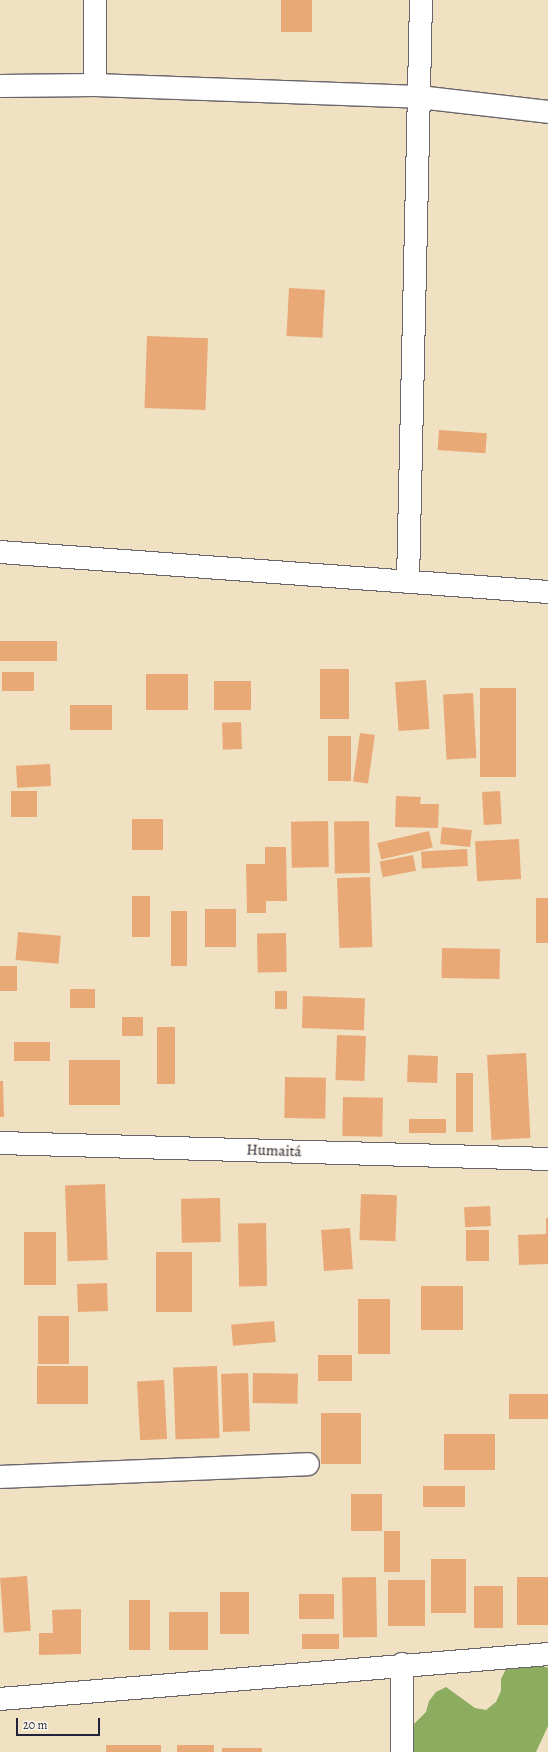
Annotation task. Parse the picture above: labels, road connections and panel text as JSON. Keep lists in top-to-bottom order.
{
  "streets": {
    "street": ["Humaitá"]
  },
  "scale_bar": "20 m"
}
